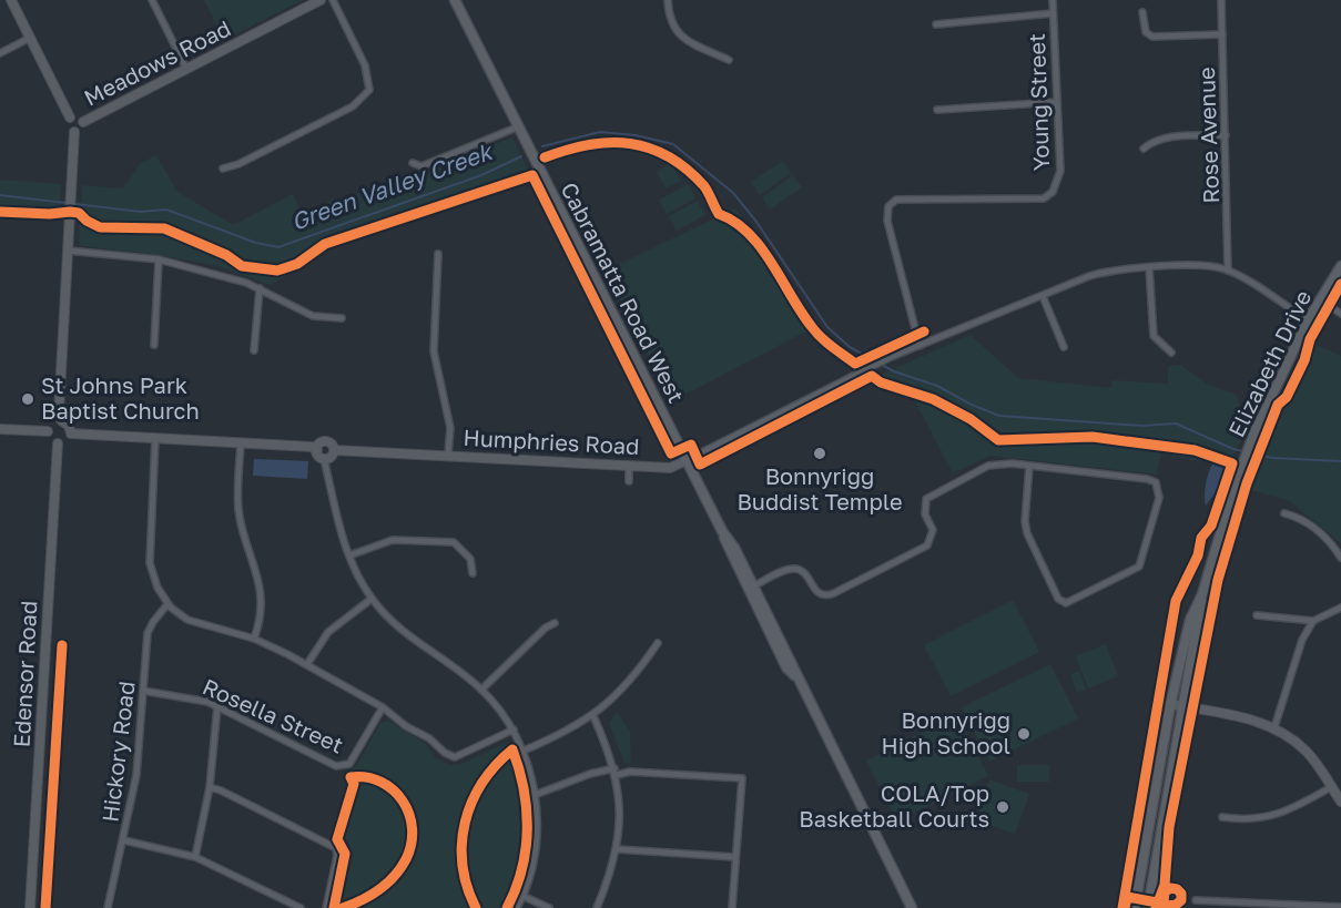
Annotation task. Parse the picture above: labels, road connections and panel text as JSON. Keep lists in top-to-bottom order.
{
  "streets": {
    "main road": [
      "Meadows Road",
      "Cabramatta Road West",
      "Elizabeth Drive",
      "Humphries Road",
      "Edensor Road"
    ],
    "street": [
      "Young Street",
      "Rose Avenue",
      "Rosella Street",
      "Hickory Road"
    ]
  },
  "crossings": [
    ["Young Street", "Humphries Road"],
    ["Rose Avenue", "Humphries Road"],
    ["Cabramatta Road West", "Humphries Road"],
    ["Elizabeth Drive", "Humphries Road"],
    ["Rosella Street", "Hickory Road"]
  ],
  "water": ["Green Valley Creek"],
  "places": [
    "St Johns Park Baptist Church",
    "Bonnyrigg Buddist Temple",
    "Bonnyrigg High School",
    "COLA/Top Basketball Courts"
  ]
}
